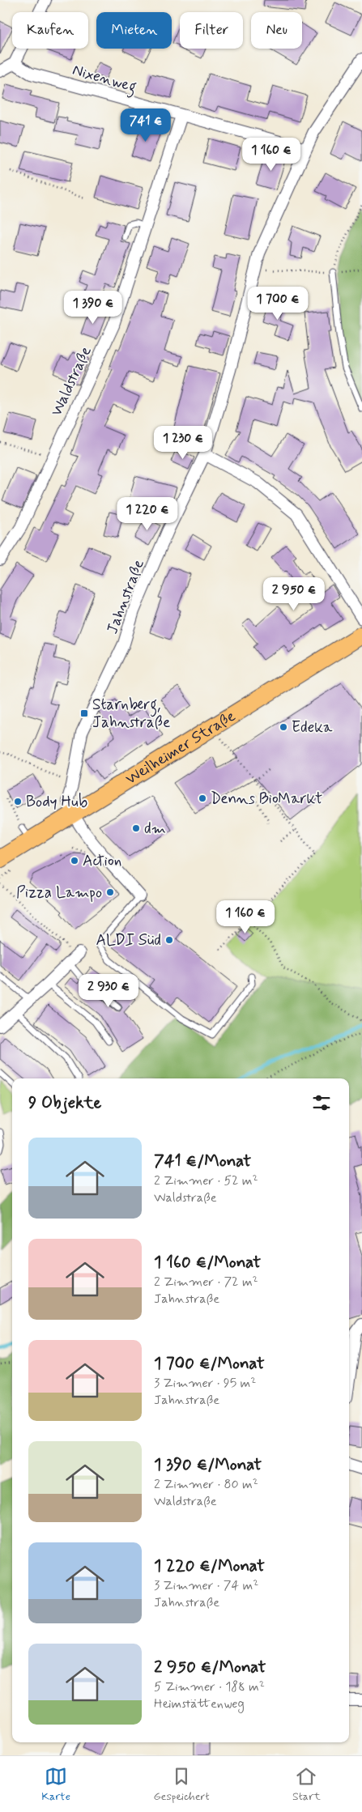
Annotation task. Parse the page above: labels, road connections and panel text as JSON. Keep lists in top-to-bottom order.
{
  "streets": {
    "main road": ["Weilheimer Straße"],
    "street": ["Nixenweg", "Waldstraße", "Jahnstraße"]
  },
  "crossings": [
    ["Nixenweg", "Waldstraße"],
    ["Nixenweg", "Jahnstraße"],
    ["Jahnstraße", "Weilheimer Straße"]
  ],
  "places": {
    "transit": ["Starnberg, Jahnstraße"],
    "other": [
      "Edeka",
      "Denns BioMarkt",
      "Body Hub",
      "dm",
      "Action",
      "Pizza Lampo",
      "ALDI Süd"
    ]
  },
  "page": {
    "chip": [
      "Kaufen",
      "Mieten",
      "Filter",
      "Neu"
    ],
    "price": [
      "741 €",
      "1 160 €",
      "1 700 €",
      "1 390 €",
      "1 230 €",
      "1 220 €",
      "2 950 €",
      "1 160 €",
      "2 930 €"
    ],
    "heading": "9 Objekte",
    "list": [
      {
        "name": "741 €/Monat",
        "note": "2 Zimmer · 52 m² · Waldstraße"
      },
      {
        "name": "1 160 €/Monat",
        "note": "2 Zimmer · 72 m² · Jahnstraße"
      },
      {
        "name": "1 700 €/Monat",
        "note": "3 Zimmer · 95 m² · Jahnstraße"
      },
      {
        "name": "1 390 €/Monat",
        "note": "2 Zimmer · 80 m² · Waldstraße"
      },
      {
        "name": "1 220 €/Monat",
        "note": "3 Zimmer · 74 m² · Jahnstraße"
      },
      {
        "name": "2 950 €/Monat",
        "note": "5 Zimmer · 188 m² · Heimstättenweg"
      }
    ],
    "tabs": ["Karte", "Gespeichert", "Start"]
  }
}
